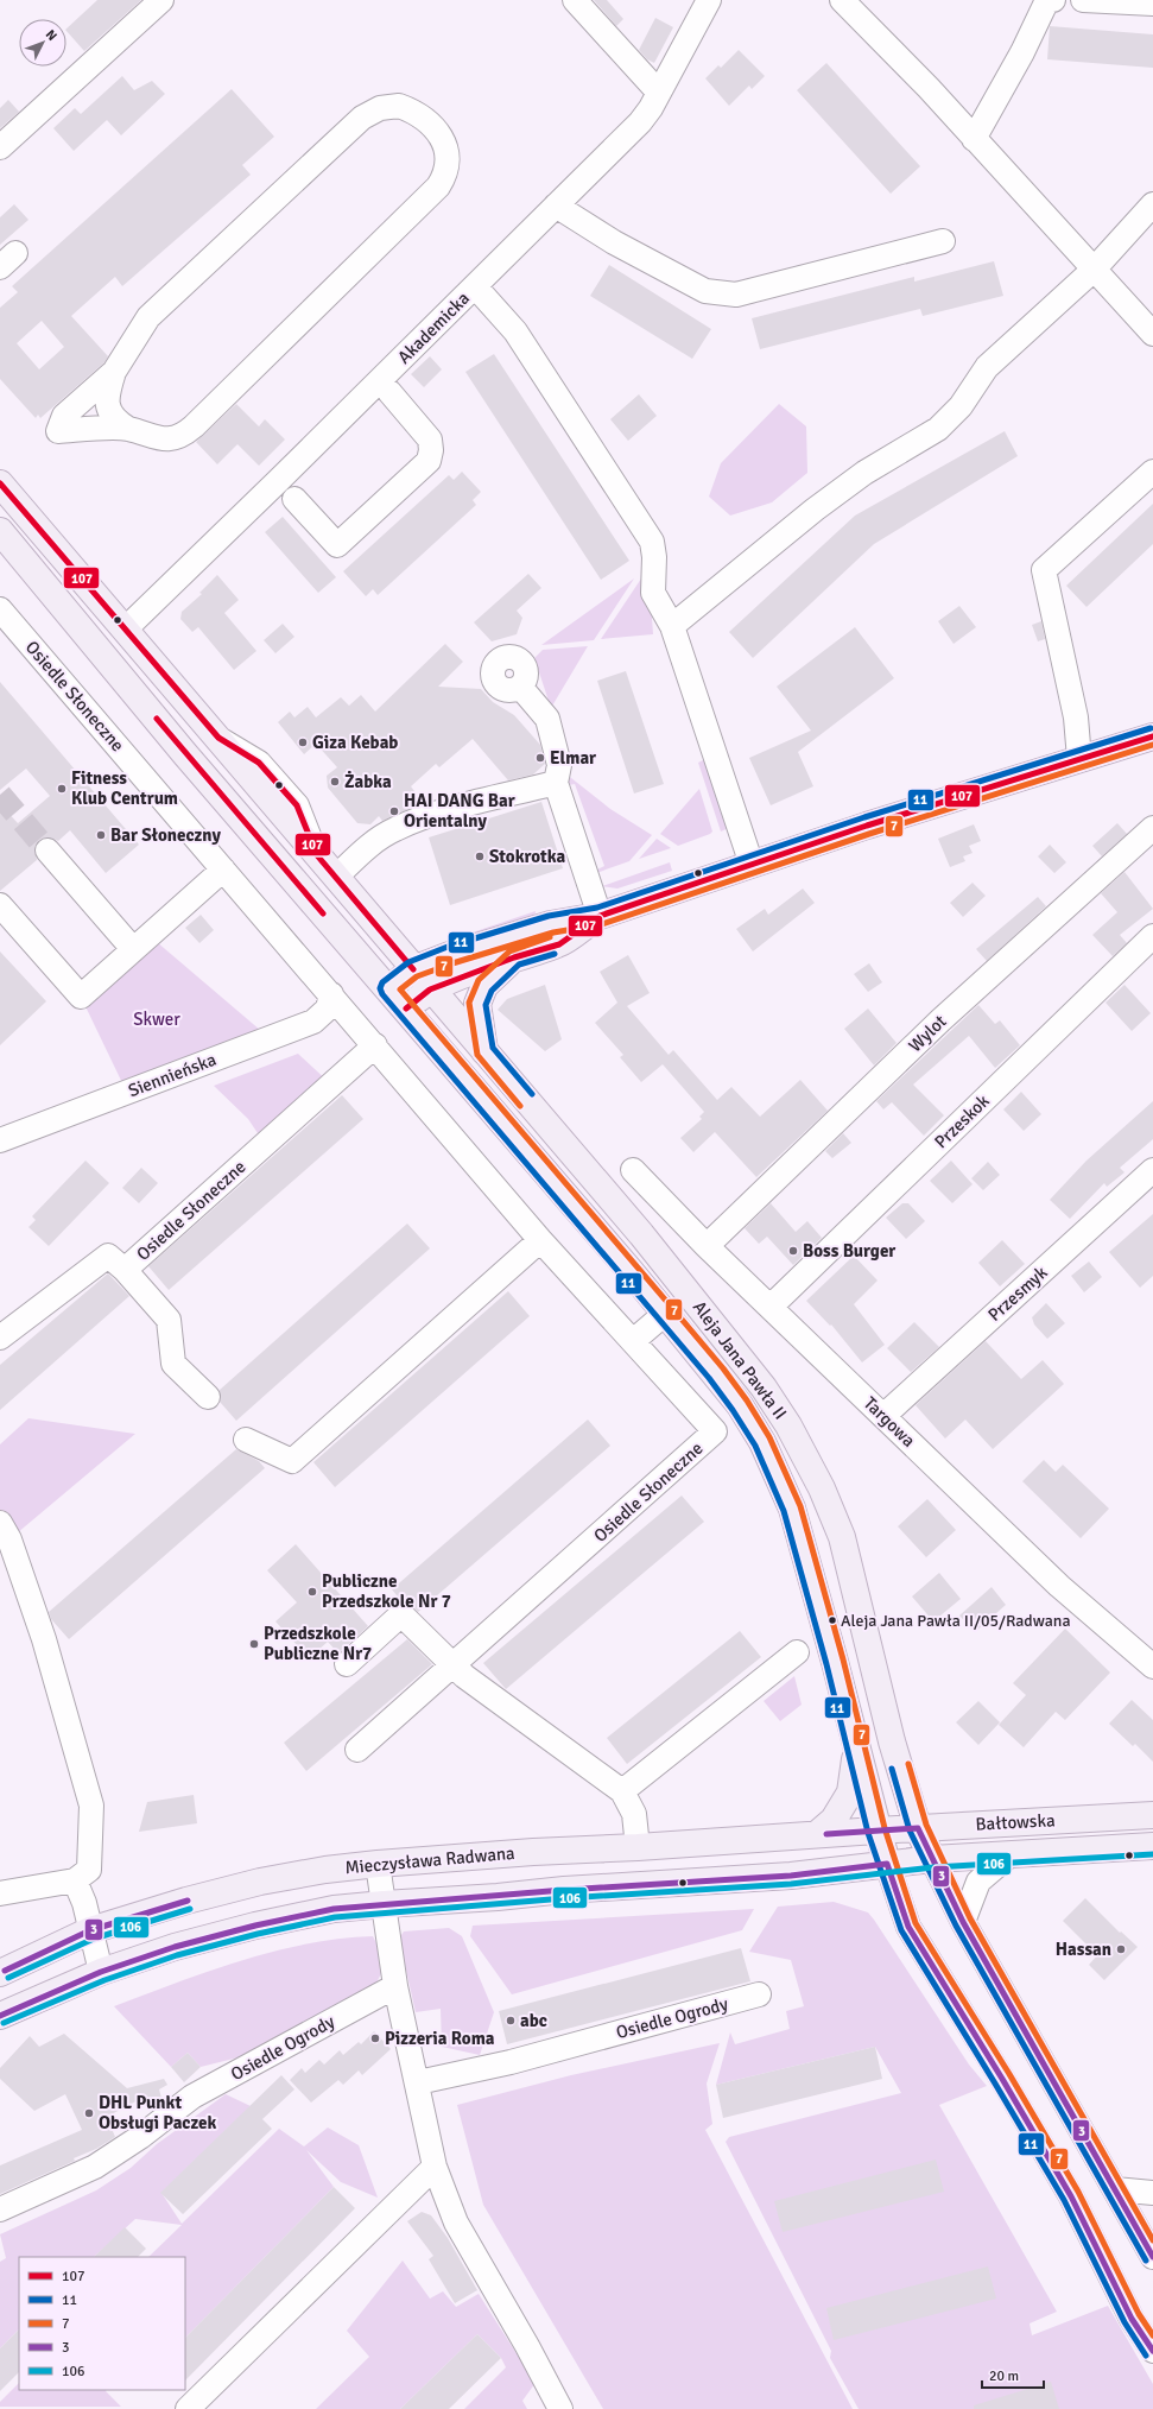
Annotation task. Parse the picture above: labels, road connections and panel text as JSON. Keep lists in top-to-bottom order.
{
  "streets": {
    "main road": ["Aleja Jana Pawła II", "Bałtowska", "Mieczysława Radwana"],
    "street": [
      "Akademicka",
      "Osiedle Słoneczne",
      "Wylot",
      "Siennieńska",
      "Przeskok",
      "Przesmyk",
      "Targowa",
      "Osiedle Ogrody"
    ]
  },
  "crossings": [
    ["Osiedle Słoneczne", "Siennieńska"],
    ["Wylot", "Targowa"],
    ["Przeskok", "Targowa"],
    ["Przesmyk", "Targowa"],
    ["Aleja Jana Pawła II", "Bałtowska"],
    ["Aleja Jana Pawła II", "Mieczysława Radwana"],
    ["Bałtowska", "Mieczysława Radwana"]
  ],
  "parks": ["Skwer"],
  "places": [
    "Giza Kebab",
    "Elmar",
    "Żabka",
    "Fitness Klub Centrum",
    "HAI DANG Bar Orientalny",
    "Bar Słoneczny",
    "Stokrotka",
    "Boss Burger",
    "Publiczne Przedszkole Nr 7",
    "Aleja Jana Pawła II/05/Radwana",
    "Przedszkole Publiczne Nr7",
    "Hassan",
    "abc",
    "Pizzeria Roma",
    "DHL Punkt Obsługi Paczek"
  ],
  "lines": [
    "transit line 107",
    "transit line 11",
    "transit line 7",
    "transit line 3",
    "transit line 106"
  ],
  "legend": [
    "107",
    "11",
    "7",
    "3",
    "106"
  ],
  "scale_bar": "20 m",
  "north": "top right"
}
